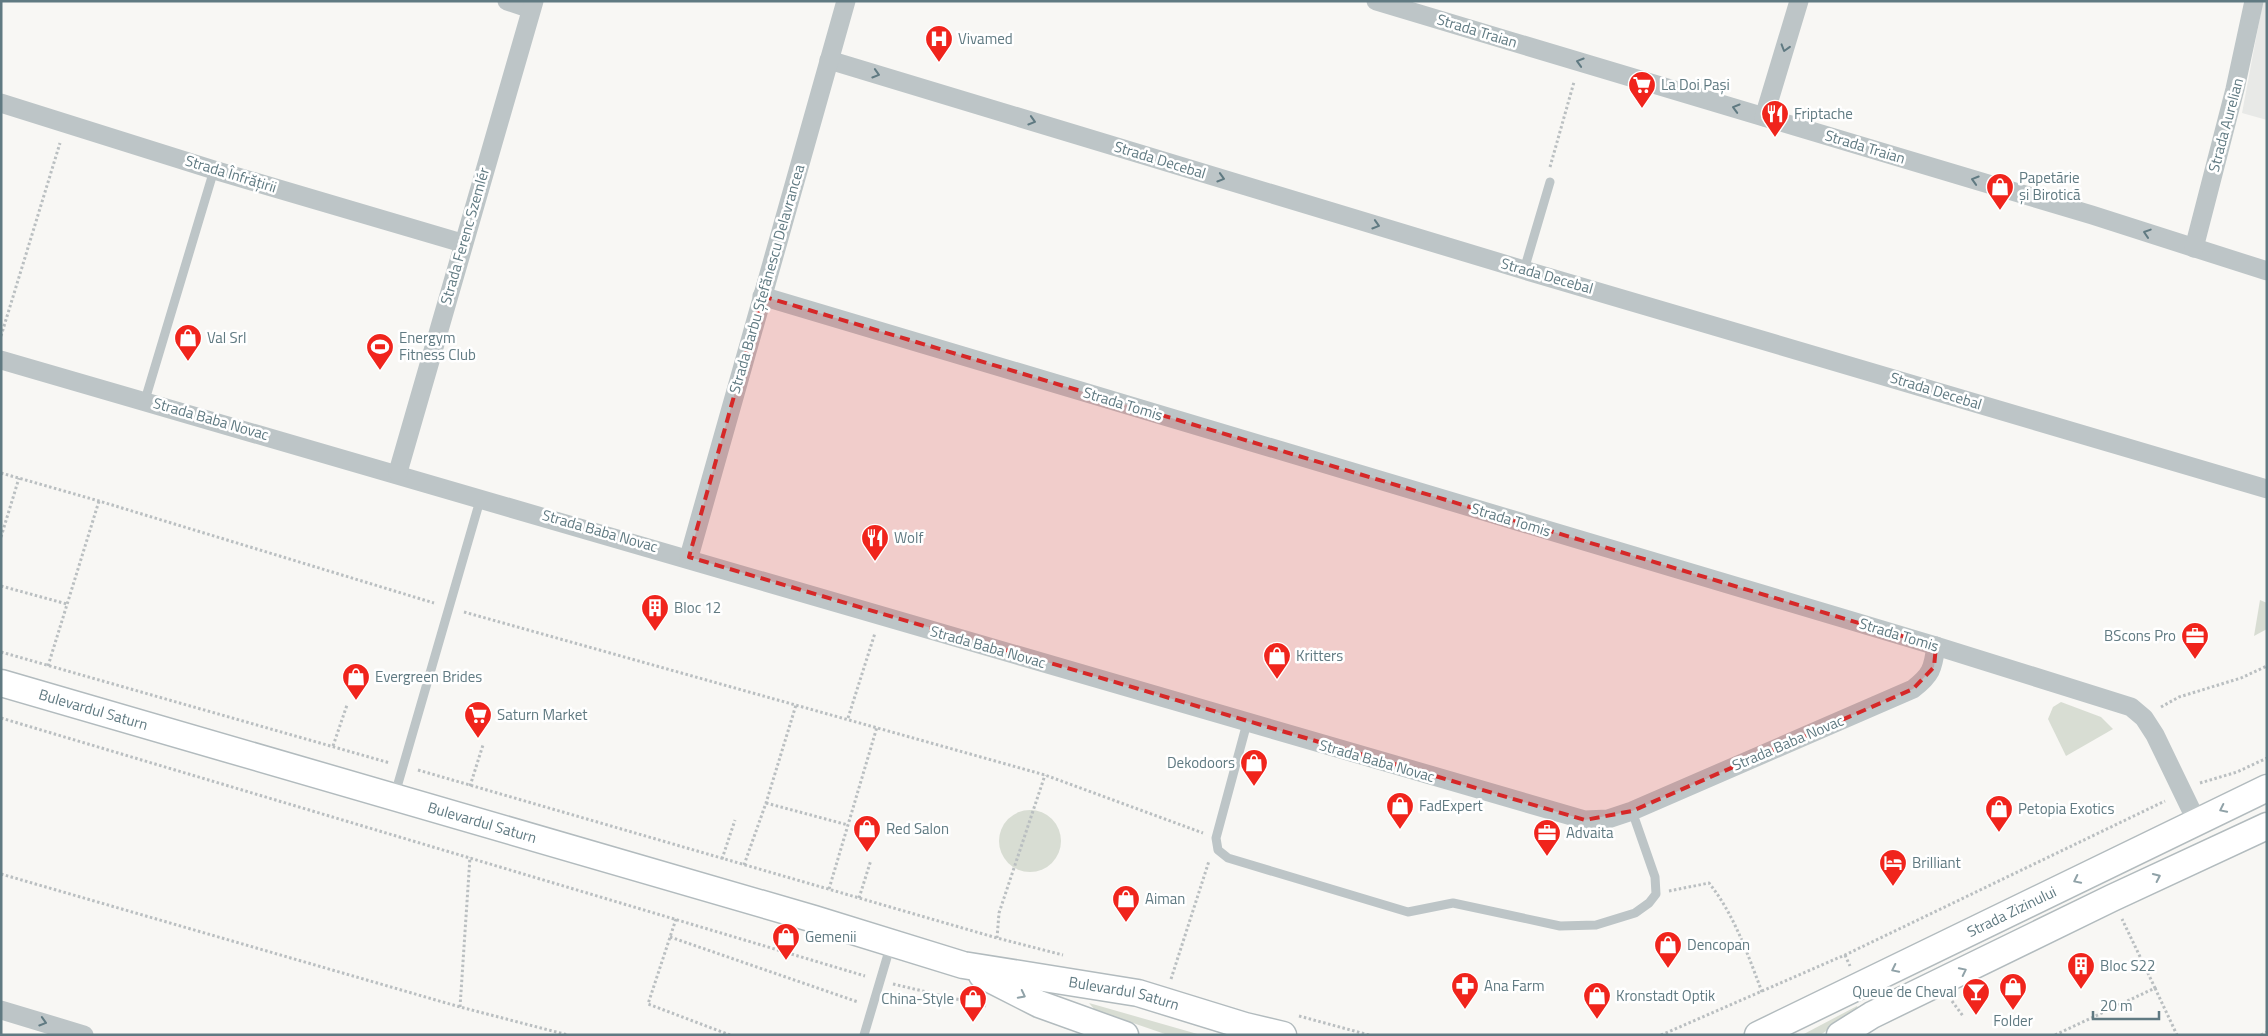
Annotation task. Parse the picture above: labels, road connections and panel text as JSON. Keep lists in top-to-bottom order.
{
  "streets": {
    "main road": ["Bulevardul Saturn", "Strada Zizinului"],
    "street": [
      "Strada Traian",
      "Strada Aurelian",
      "Strada Decebal",
      "Strada Înfrățirii",
      "Strada Ferenc Szemlér",
      "Strada Barbu Ștefănescu Delavrancea",
      "Strada Tomis",
      "Strada Baba Novac"
    ]
  },
  "crossings": [
    ["Strada Traian", "Strada Aurelian"],
    ["Strada Decebal", "Strada Barbu Ștefănescu Delavrancea"],
    ["Strada Înfrățirii", "Strada Ferenc Szemlér"],
    ["Strada Ferenc Szemlér", "Strada Baba Novac"],
    ["Strada Barbu Ștefănescu Delavrancea", "Strada Tomis"],
    ["Strada Barbu Ștefănescu Delavrancea", "Strada Baba Novac"],
    ["Strada Tomis", "Strada Baba Novac"],
    ["Strada Tomis", "Strada Zizinului"]
  ],
  "one_way": ["Strada Traian", "Strada Decebal"],
  "places": {
    "hospital": ["Vivamed"],
    "supermarket": ["La Doi Pași", "Saturn Market"],
    "restaurant": ["Friptache", "Wolf"],
    "shop": [
      "Papetărie și Birotică",
      "Val Srl",
      "Kritters",
      "Evergreen Brides",
      "Dekodoors",
      "FadExpert",
      "Petopia Exotics",
      "Red Salon",
      "Aiman",
      "Gemenii",
      "Dencopan",
      "Folder",
      "Kronstadt Optik",
      "China-Style"
    ],
    "sports": ["Energym Fitness Club"],
    "building": ["Bloc 12", "Bloc S22"],
    "office": ["BScons Pro", "Advaita"],
    "hotel": ["Brilliant"],
    "pharmacy": ["Ana Farm"],
    "bar": ["Queue de Cheval"]
  },
  "scale_bar": "20 m"
}
